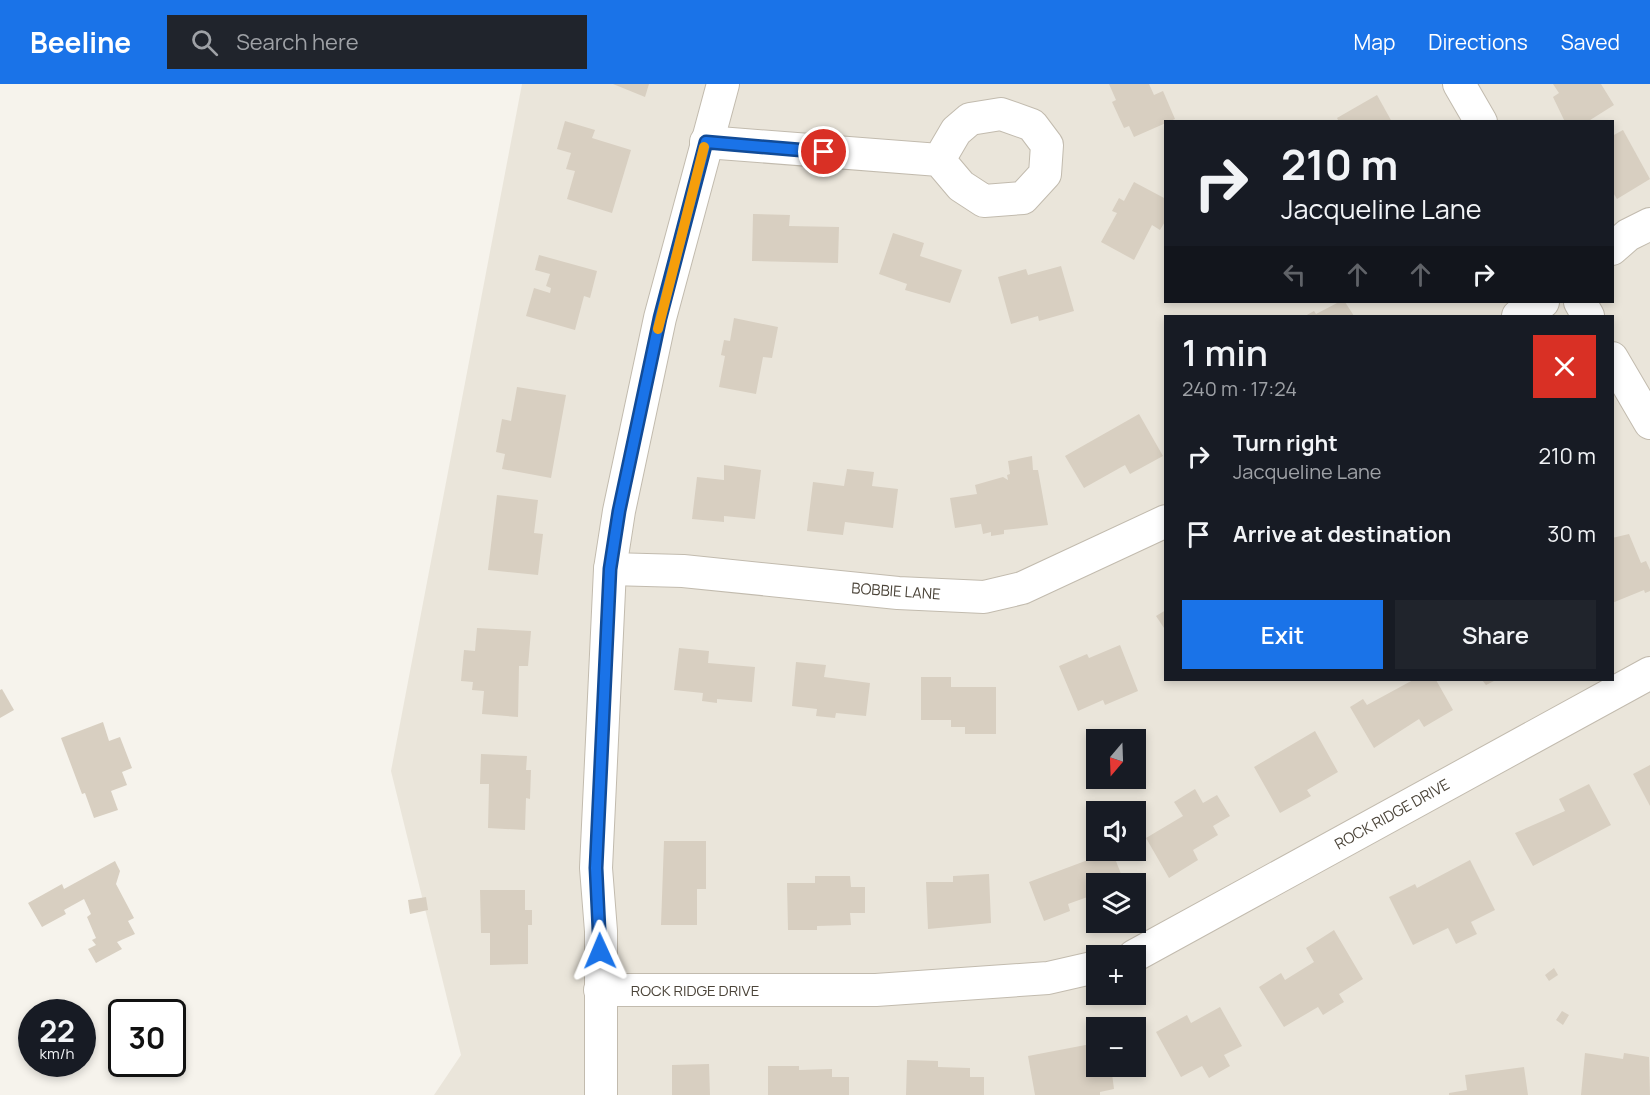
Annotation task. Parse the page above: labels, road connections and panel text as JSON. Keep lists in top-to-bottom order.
{
  "streets": {
    "street": ["BOBBIE LANE", "ROCK RIDGE DRIVE"]
  },
  "north": "bottom",
  "page": {
    "header": "Beeline",
    "search": "Search here",
    "nav": ["Map", "Directions", "Saved"],
    "turn": ["210 m", "Jacqueline Lane"],
    "heading": ["1 min", "240 m · 17:24"],
    "list": [
      {
        "name": "Turn right",
        "note": "Jacqueline Lane",
        "value": "210 m"
      },
      {
        "name": "Arrive at destination",
        "value": "30 m"
      }
    ],
    "buttons": ["Exit", "Share"],
    "map_buttons": ["+", "−"],
    "speed": "22 km/h",
    "limit": "30"
  }
}
